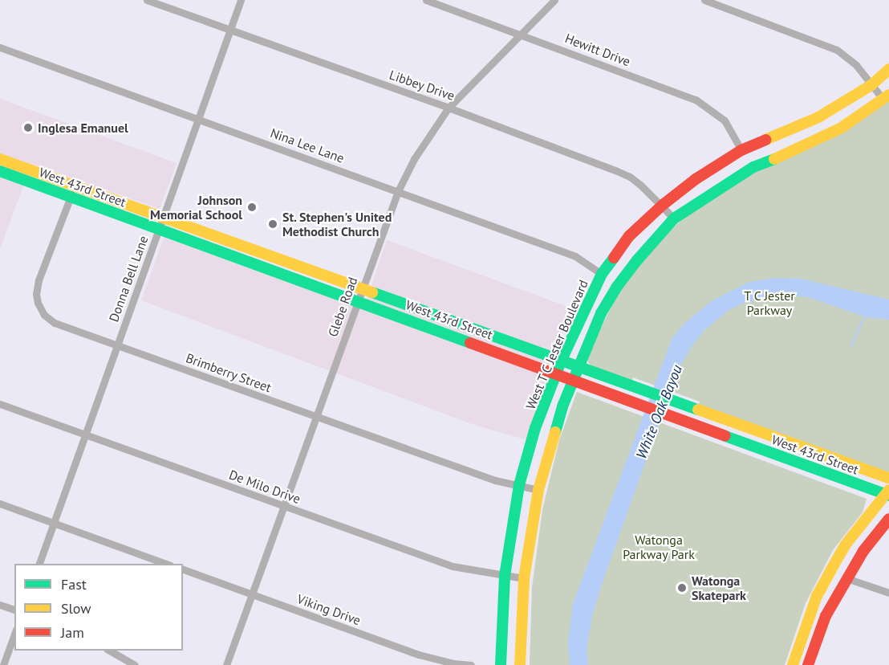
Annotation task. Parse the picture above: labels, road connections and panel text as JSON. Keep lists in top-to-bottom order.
{
  "streets": {
    "main road": ["West 43rd Street", "West T C Jester Boulevard"],
    "street": [
      "Hewitt Drive",
      "Libbey Drive",
      "Nina Lee Lane",
      "Donna Bell Lane",
      "Glebe Road",
      "Brimberry Street",
      "De Milo Drive",
      "Viking Drive"
    ]
  },
  "crossings": [
    ["Hewitt Drive", "Glebe Road"],
    ["Hewitt Drive", "West T C Jester Boulevard"],
    ["Libbey Drive", "Donna Bell Lane"],
    ["Libbey Drive", "Glebe Road"],
    ["Libbey Drive", "West T C Jester Boulevard"],
    ["Nina Lee Lane", "Donna Bell Lane"],
    ["Nina Lee Lane", "Glebe Road"],
    ["Nina Lee Lane", "West T C Jester Boulevard"],
    ["West 43rd Street", "Donna Bell Lane"],
    ["West 43rd Street", "Glebe Road"],
    ["West 43rd Street", "West T C Jester Boulevard"],
    ["West 43rd Street", "Brimberry Street"],
    ["Donna Bell Lane", "Brimberry Street"],
    ["Donna Bell Lane", "De Milo Drive"],
    ["Glebe Road", "Brimberry Street"],
    ["Glebe Road", "De Milo Drive"],
    ["Glebe Road", "Viking Drive"],
    ["West T C Jester Boulevard", "Brimberry Street"],
    ["West T C Jester Boulevard", "De Milo Drive"]
  ],
  "water": ["White Oak Bayou"],
  "parks": ["T C Jester Parkway", "Watonga Parkway Park"],
  "places": [
    "Inglesa Emanuel",
    "Johnson Memorial School",
    "St. Stephen's United Methodist Church",
    "Watonga Skatepark"
  ],
  "legend": ["Fast", "Slow", "Jam"]
}
